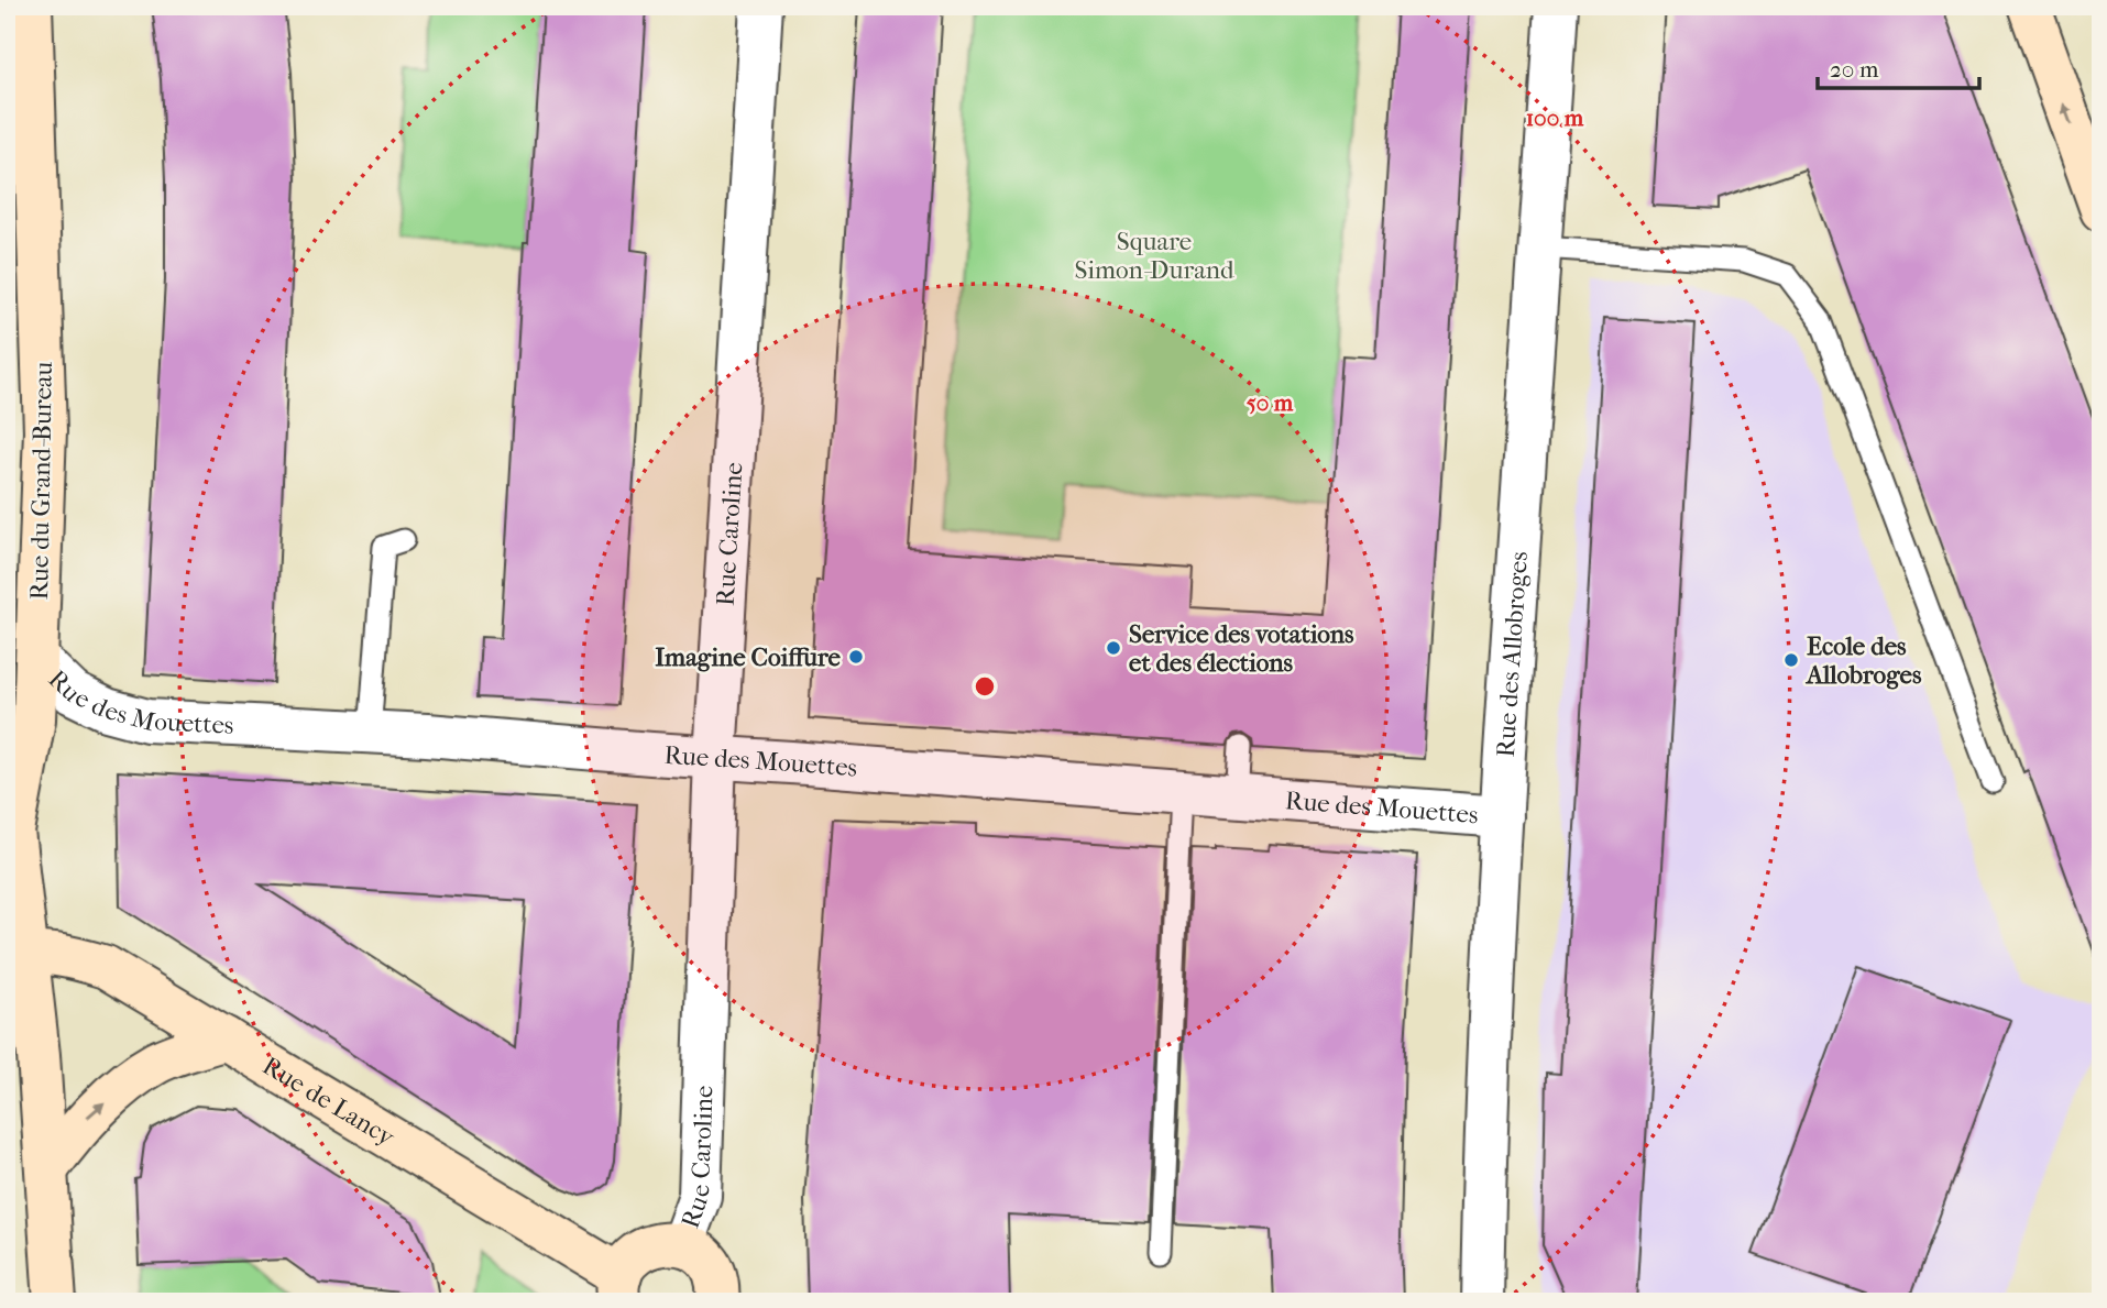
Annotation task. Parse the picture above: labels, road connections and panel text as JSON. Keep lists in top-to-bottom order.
{
  "streets": {
    "street": [
      "Rue du Grand-Bureau",
      "Rue Caroline",
      "Rue des Allobroges",
      "Rue des Mouettes",
      "Rue de Lancy"
    ]
  },
  "crossings": [
    ["Rue du Grand-Bureau", "Rue des Mouettes"],
    ["Rue du Grand-Bureau", "Rue de Lancy"],
    ["Rue Caroline", "Rue des Mouettes"],
    ["Rue des Allobroges", "Rue des Mouettes"]
  ],
  "parks": ["Square Simon-Durand"],
  "places": ["Service des votations et des élections", "Imagine Coiffure", "Ecole des Allobroges"],
  "scale_bar": "20 m",
  "rings": ["100 m", "50 m"]
}
